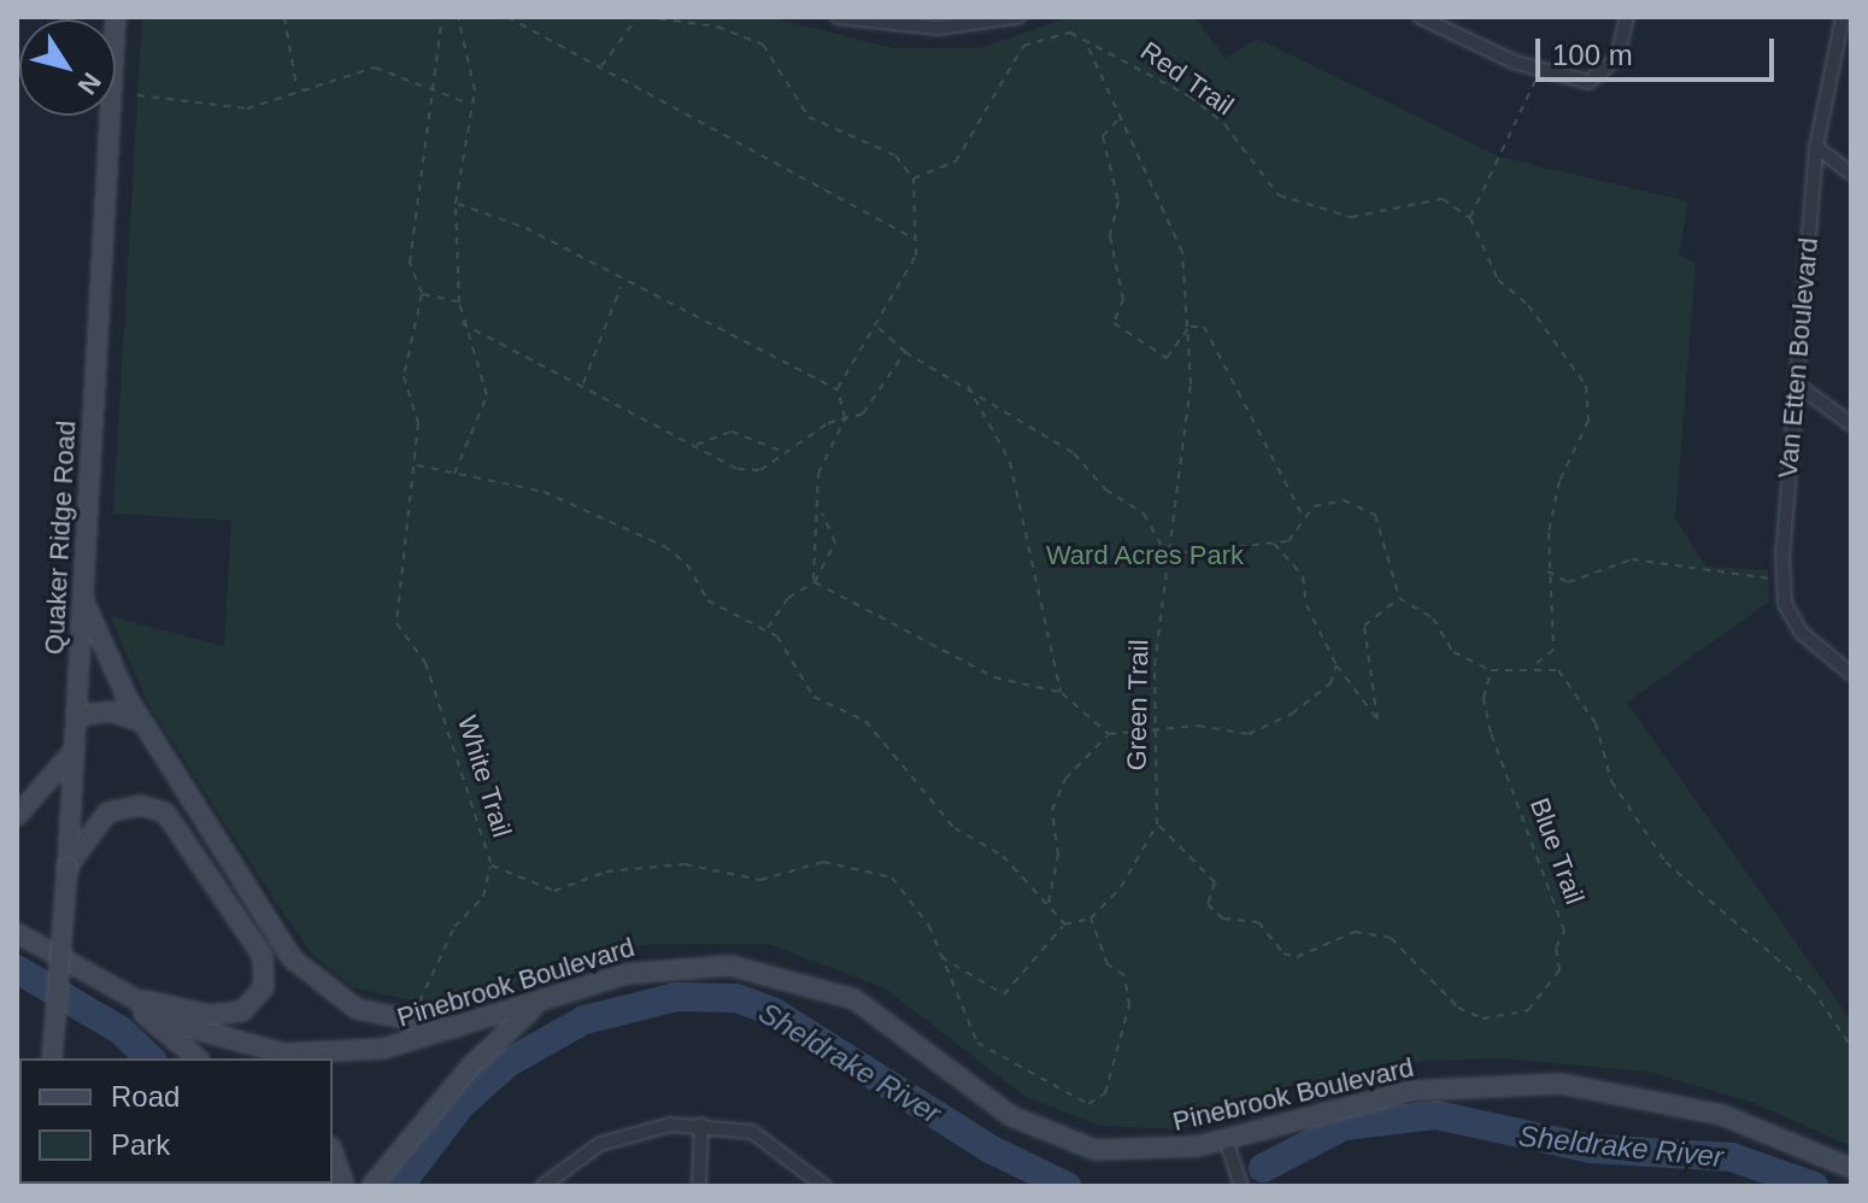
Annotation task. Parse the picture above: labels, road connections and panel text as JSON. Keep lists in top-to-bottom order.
{
  "streets": {
    "street": ["Van Etten Boulevard", "Quaker Ridge Road", "Pinebrook Boulevard"],
    "path": [
      "Red Trail",
      "Green Trail",
      "White Trail",
      "Blue Trail"
    ]
  },
  "crossings": [
    ["Red Trail", "Green Trail"],
    ["Green Trail", "White Trail"],
    ["Green Trail", "Blue Trail"]
  ],
  "water": ["Sheldrake River"],
  "parks": ["Ward Acres Park"],
  "legend": ["Road", "Park"],
  "scale_bar": "100 m",
  "north": "bottom right"
}
